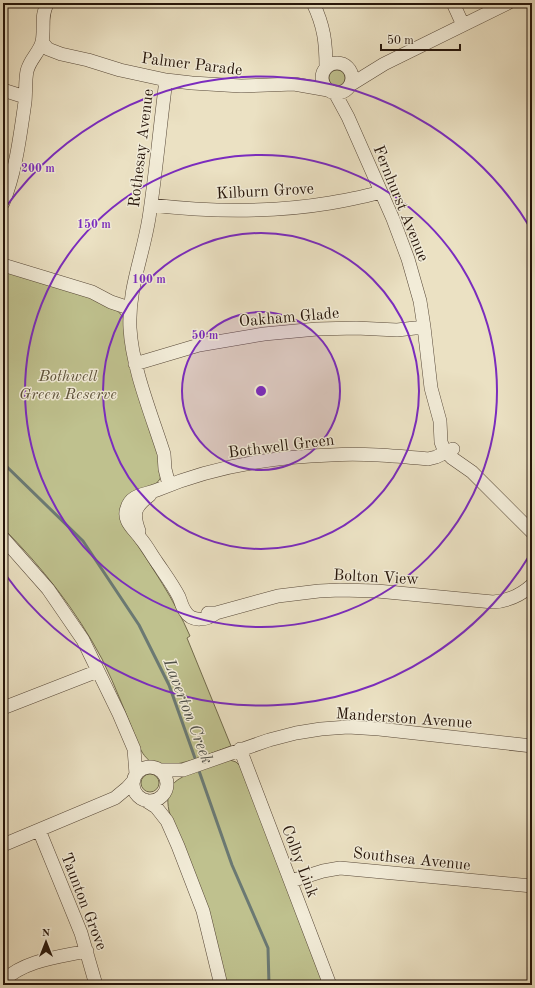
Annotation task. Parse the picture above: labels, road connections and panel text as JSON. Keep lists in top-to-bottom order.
{
  "streets": {
    "street": [
      "Palmer Parade",
      "Rothesay Avenue",
      "Kilburn Grove",
      "Fernhurst Avenue",
      "Oakham Glade",
      "Bothwell Green",
      "Bolton View",
      "Manderston Avenue",
      "Southsea Avenue",
      "Colby Link",
      "Taunton Grove"
    ]
  },
  "crossings": [
    ["Palmer Parade", "Rothesay Avenue"],
    ["Palmer Parade", "Fernhurst Avenue"],
    ["Rothesay Avenue", "Kilburn Grove"],
    ["Rothesay Avenue", "Oakham Glade"],
    ["Rothesay Avenue", "Bothwell Green"],
    ["Kilburn Grove", "Fernhurst Avenue"],
    ["Fernhurst Avenue", "Oakham Glade"],
    ["Fernhurst Avenue", "Bothwell Green"],
    ["Bothwell Green", "Bolton View"],
    ["Manderston Avenue", "Colby Link"],
    ["Southsea Avenue", "Colby Link"]
  ],
  "water": ["Laverton Creek"],
  "parks": ["Bothwell Green Reserve"],
  "scale_bar": "50 m",
  "north": "top",
  "rings": [
    "200 m",
    "150 m",
    "100 m",
    "50 m"
  ]
}
